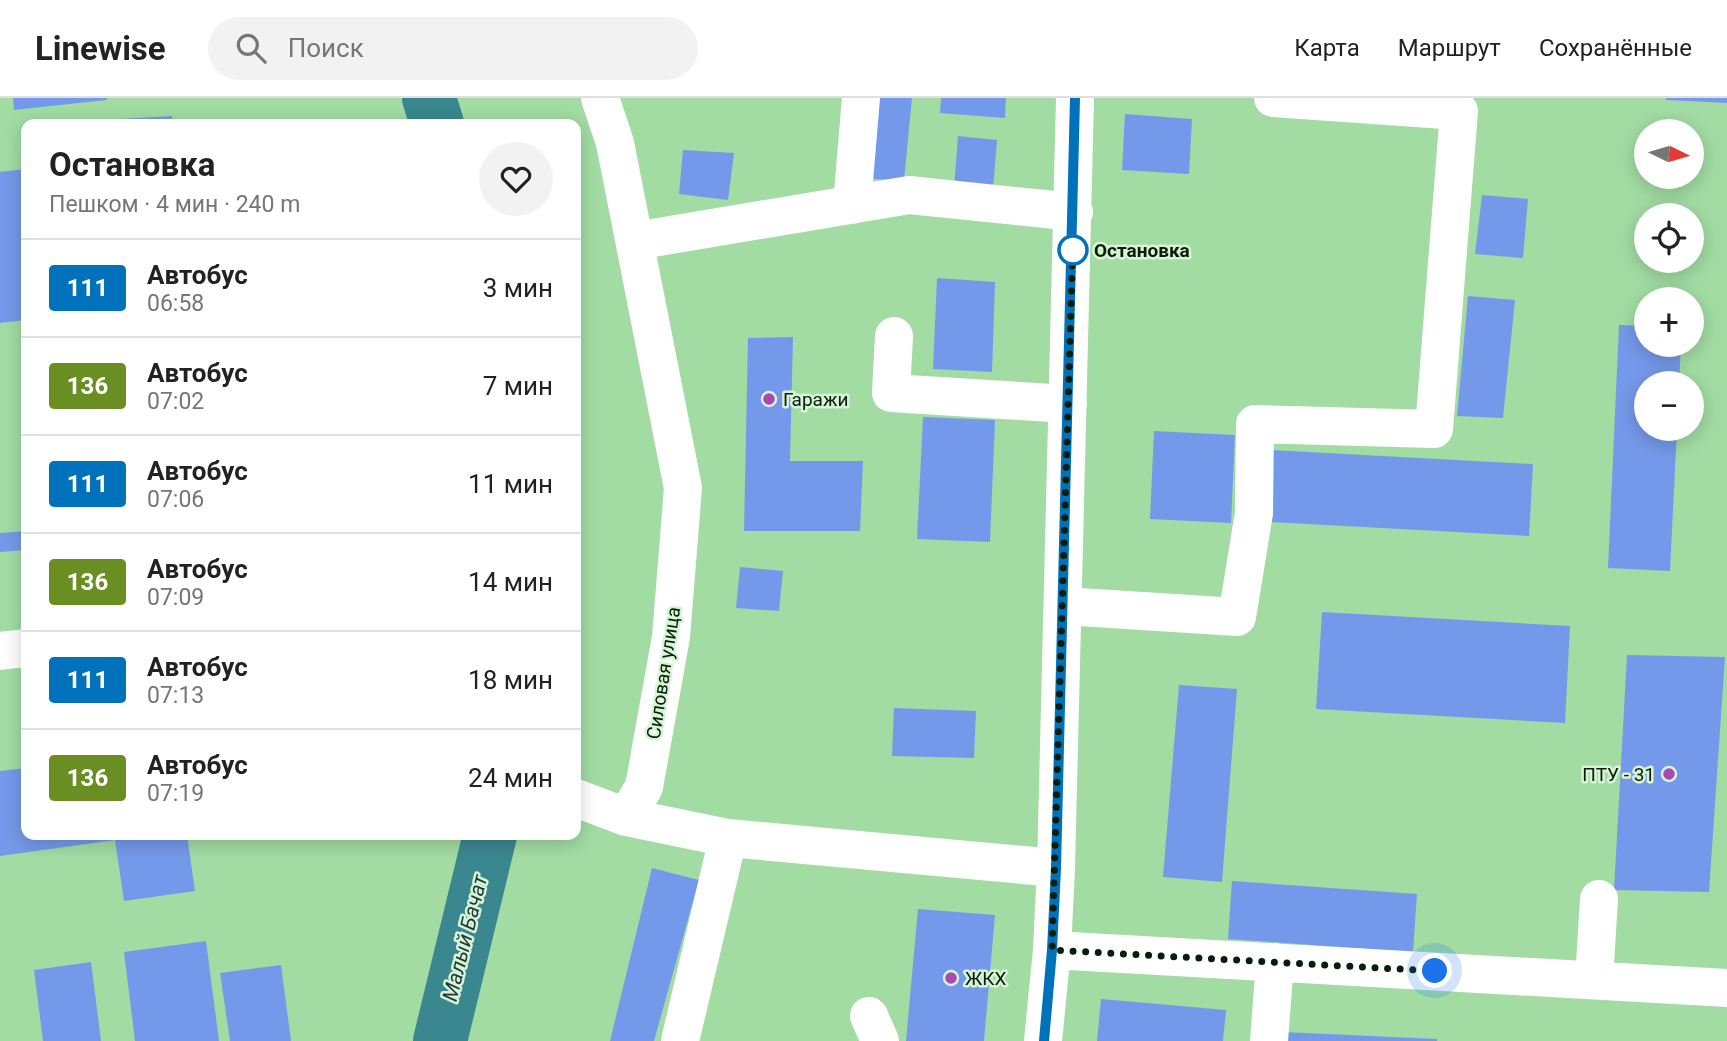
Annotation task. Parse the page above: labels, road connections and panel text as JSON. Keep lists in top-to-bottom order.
{
  "streets": {
    "street": ["Силовая улица"]
  },
  "water": ["Малый Бачат"],
  "places": [
    "Остановка",
    "Гаражи",
    "ПТУ - 31",
    "ЖКХ"
  ],
  "lines": ["bus line 111"],
  "north": "right",
  "page": {
    "header": "Linewise",
    "search": "Поиск",
    "nav": ["Карта", "Маршрут", "Сохранённые"],
    "map_buttons": ["+", "−"],
    "heading": ["Остановка", "Пешком · 4 мин · 240 m"],
    "list": [
      {
        "mark": "111",
        "name": "Автобус",
        "note": "06:58",
        "value": "3 мин"
      },
      {
        "mark": "136",
        "name": "Автобус",
        "note": "07:02",
        "value": "7 мин"
      },
      {
        "mark": "111",
        "name": "Автобус",
        "note": "07:06",
        "value": "11 мин"
      },
      {
        "mark": "136",
        "name": "Автобус",
        "note": "07:09",
        "value": "14 мин"
      },
      {
        "mark": "111",
        "name": "Автобус",
        "note": "07:13",
        "value": "18 мин"
      },
      {
        "mark": "136",
        "name": "Автобус",
        "note": "07:19",
        "value": "24 мин"
      }
    ]
  }
}
